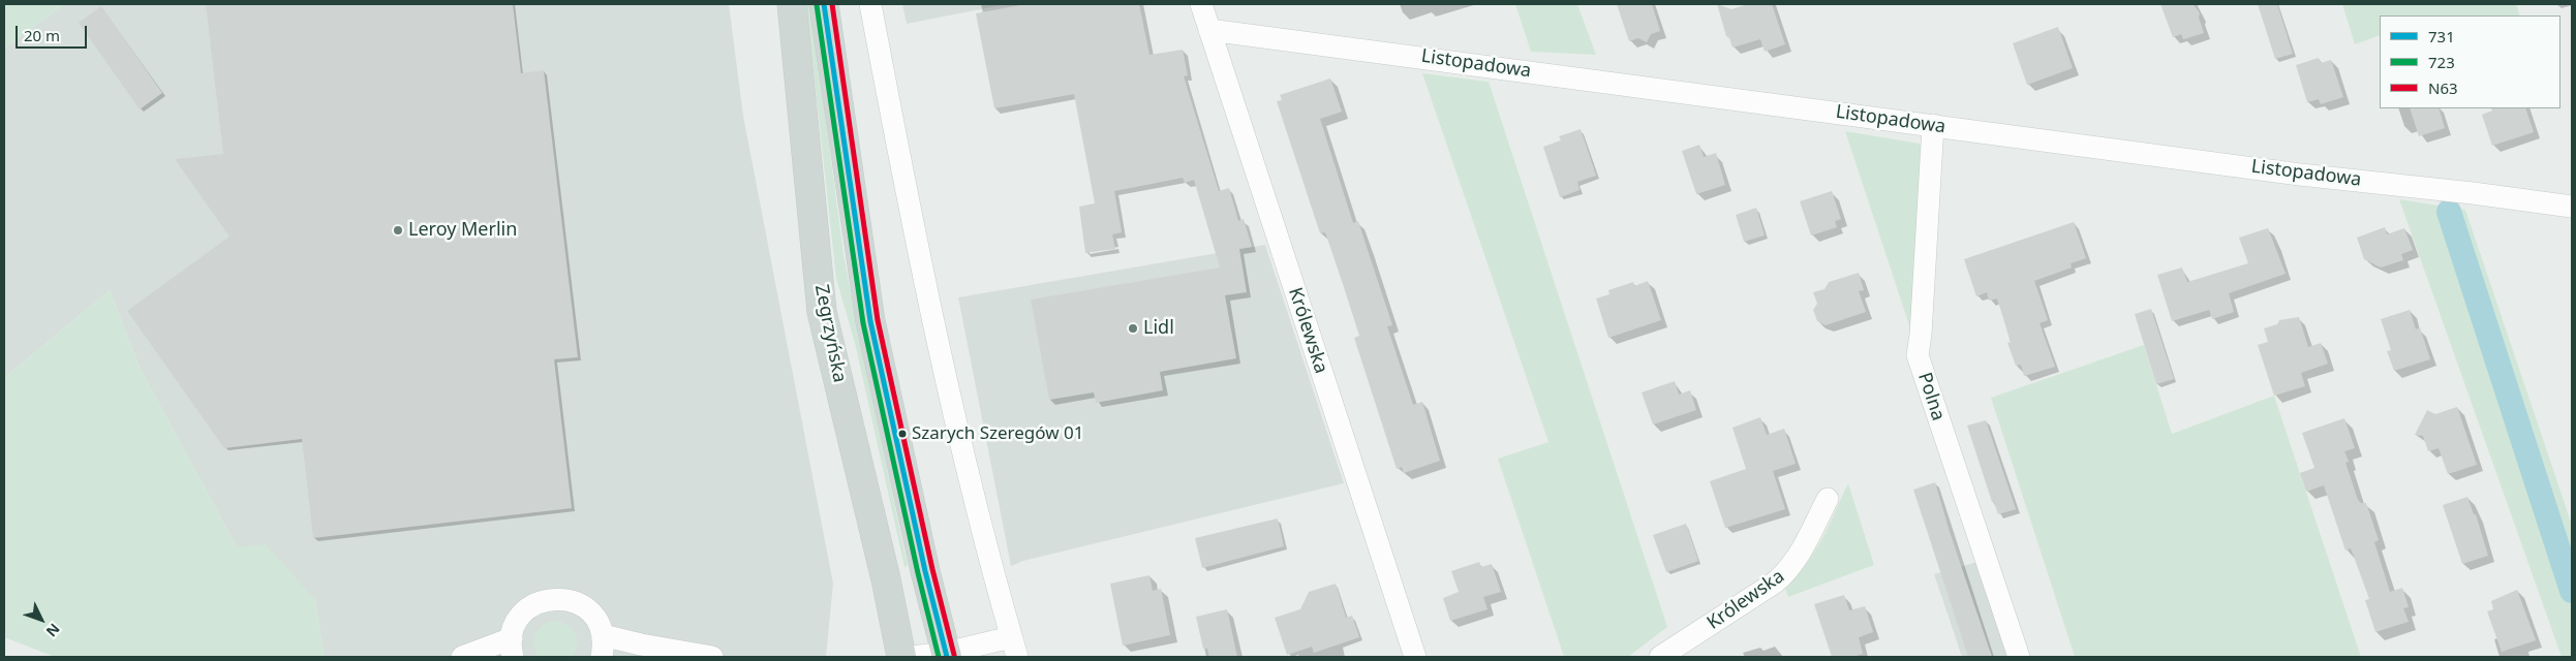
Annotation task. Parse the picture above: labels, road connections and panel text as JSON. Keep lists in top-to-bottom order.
{
  "streets": {
    "main road": ["Zegrzyńska"],
    "street": ["Listopadowa", "Królewska", "Polna"]
  },
  "crossings": [
    ["Listopadowa", "Królewska"],
    ["Listopadowa", "Polna"]
  ],
  "places": ["Leroy Merlin", "Lidl", "Szarych Szeregów 01"],
  "lines": ["transit line 731", "transit line N63", "transit line 723"],
  "legend": ["731", "723", "N63"],
  "scale_bar": "20 m",
  "north": "bottom right"
}
